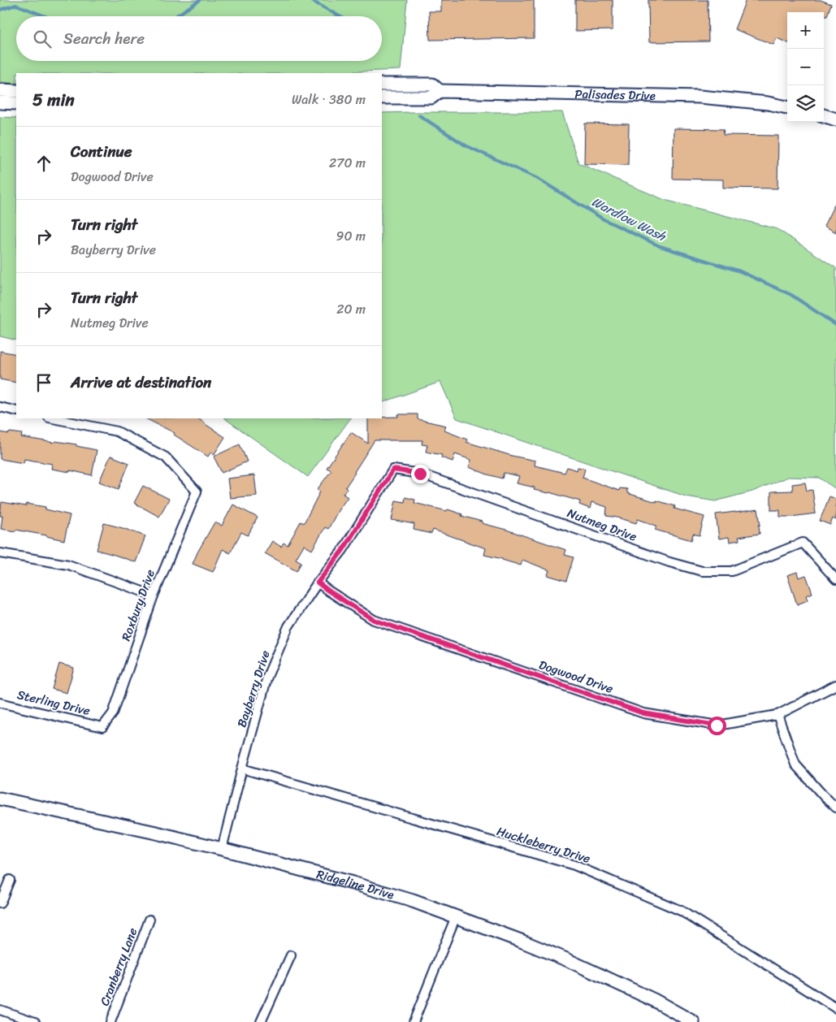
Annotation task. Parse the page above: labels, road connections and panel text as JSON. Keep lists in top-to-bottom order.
{
  "streets": {
    "street": [
      "Palisades Drive",
      "Nutmeg Drive",
      "Roxbury Drive",
      "Dogwood Drive",
      "Bayberry Drive",
      "Sterling Drive",
      "Huckleberry Drive",
      "Ridgeline Drive",
      "Cranberry Lane"
    ]
  },
  "crossings": [
    ["Nutmeg Drive", "Bayberry Drive"],
    ["Roxbury Drive", "Sterling Drive"],
    ["Dogwood Drive", "Bayberry Drive"],
    ["Bayberry Drive", "Huckleberry Drive"],
    ["Bayberry Drive", "Ridgeline Drive"]
  ],
  "water": ["Wardlow Wash"],
  "page": {
    "map_buttons": ["+", "−"],
    "search": "Search here",
    "heading": ["5 min", "Walk · 380 m"],
    "list": [
      ["Continue", "Dogwood Drive", "270 m"],
      ["Turn right", "Bayberry Drive", "90 m"],
      ["Turn right", "Nutmeg Drive", "20 m"],
      "Arrive at destination"
    ]
  }
}
